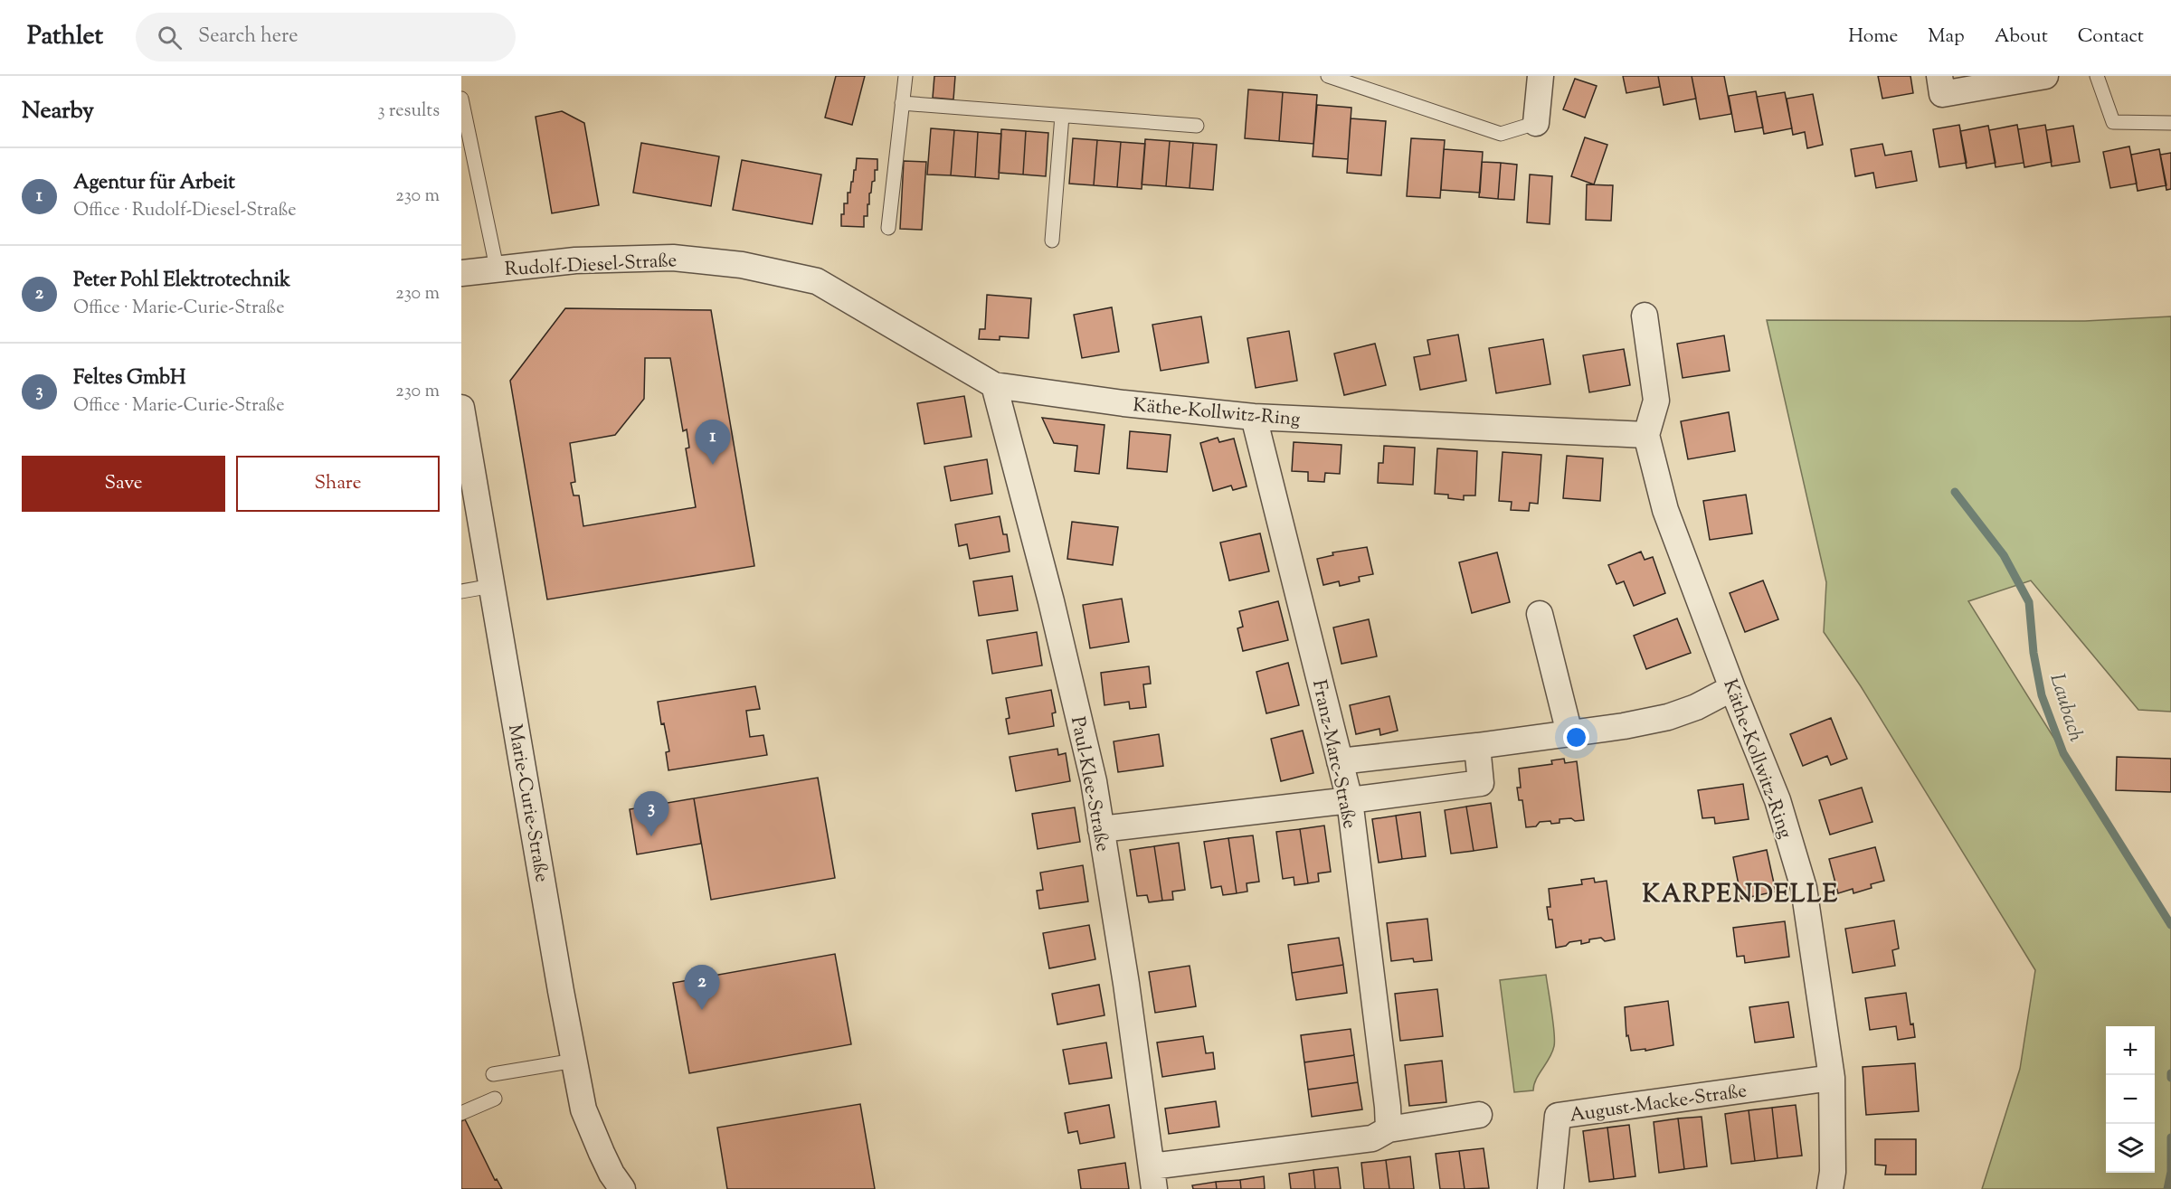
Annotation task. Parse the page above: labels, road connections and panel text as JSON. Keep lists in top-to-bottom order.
{
  "streets": {
    "street": [
      "Rudolf-Diesel-Straße",
      "Käthe-Kollwitz-Ring",
      "Franz-Marc-Straße",
      "Paul-Klee-Straße",
      "Marie-Curie-Straße",
      "August-Macke-Straße"
    ]
  },
  "crossings": [
    ["Rudolf-Diesel-Straße", "Käthe-Kollwitz-Ring"],
    ["Käthe-Kollwitz-Ring", "Franz-Marc-Straße"],
    ["Käthe-Kollwitz-Ring", "Paul-Klee-Straße"],
    ["Käthe-Kollwitz-Ring", "August-Macke-Straße"]
  ],
  "districts": ["KARPENDELLE"],
  "water": ["Laubach"],
  "page": {
    "header": "Pathlet",
    "search": "Search here",
    "nav": [
      "Home",
      "Map",
      "About",
      "Contact"
    ],
    "heading": ["Nearby", "3 results"],
    "list": [
      {
        "mark": "1",
        "name": "Agentur für Arbeit",
        "note": "Office · Rudolf-Diesel-Straße",
        "value": "230 m"
      },
      {
        "mark": "2",
        "name": "Peter Pohl Elektrotechnik",
        "note": "Office · Marie-Curie-Straße",
        "value": "230 m"
      },
      {
        "mark": "3",
        "name": "Feltes GmbH",
        "note": "Office · Marie-Curie-Straße",
        "value": "230 m"
      }
    ],
    "pins": ["1", "3", "2"],
    "buttons": ["Save", "Share"],
    "map_buttons": ["+", "−"]
  }
}
